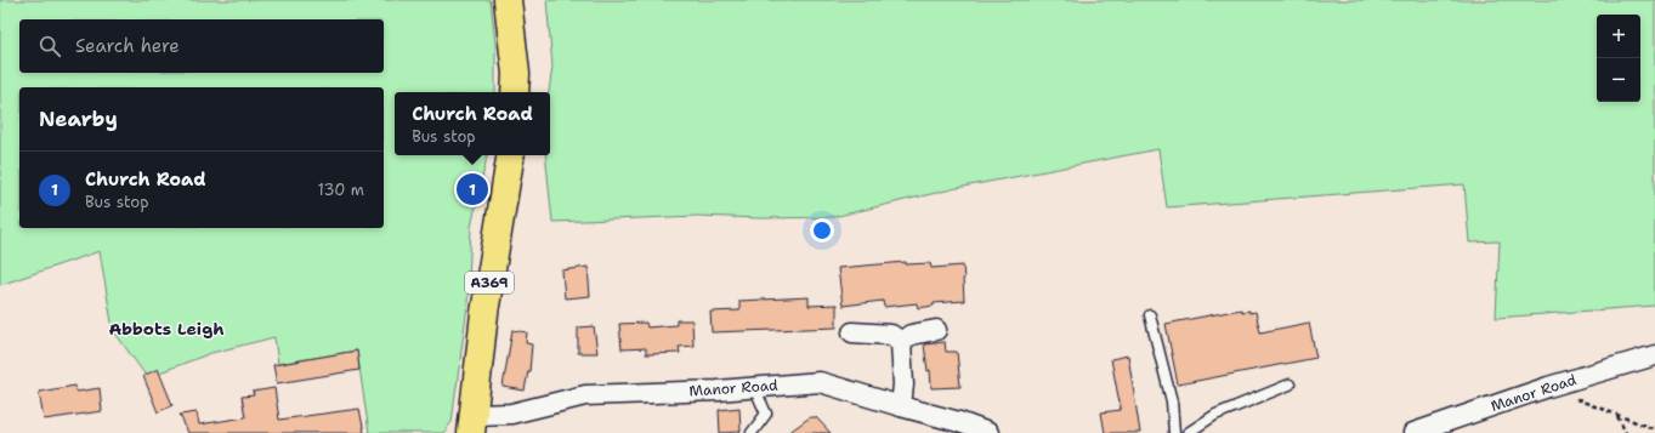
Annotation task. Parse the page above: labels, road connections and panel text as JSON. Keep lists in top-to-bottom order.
{
  "streets": {
    "main road": ["A369"],
    "street": ["Manor Road"]
  },
  "crossings": [
    ["A369", "Manor Road"]
  ],
  "districts": ["Abbots Leigh"],
  "page": {
    "map_buttons": ["+", "−"],
    "search": "Search here",
    "heading": "Nearby",
    "popup": ["Church Road", "Bus stop"],
    "list": [
      {
        "mark": "1",
        "name": "Church Road",
        "note": "Bus stop",
        "value": "130 m"
      }
    ],
    "pins": "1"
  }
}
